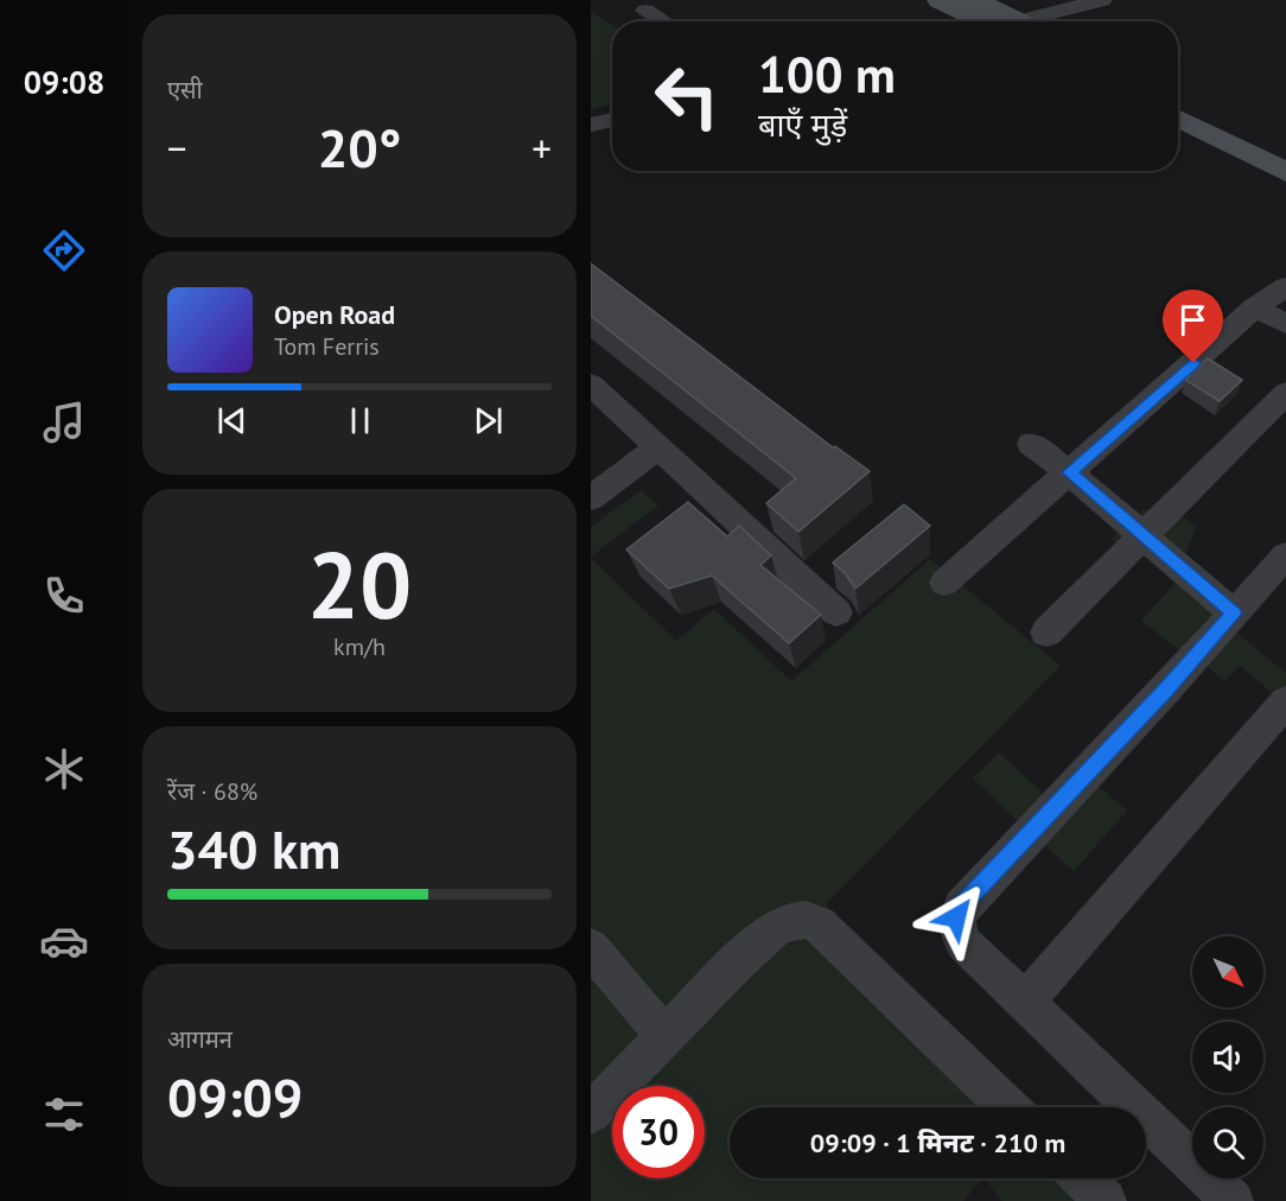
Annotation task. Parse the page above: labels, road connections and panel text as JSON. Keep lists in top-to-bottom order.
{
  "north": "bottom right",
  "page": {
    "tabs": "09:08",
    "tile": [
      "एसी",
      ["20", "km/h"],
      ["रेंज · 68%", "340 km"],
      ["आगमन", "09:09"]
    ],
    "turn": ["100 m", "बाएँ मुड़ें"],
    "heat": ["−", "20°", "+"],
    "song": ["Open Road", "Tom Ferris"],
    "limit": "30",
    "trip": "09:09 · 1 मिनट · 210 m"
  }
}
